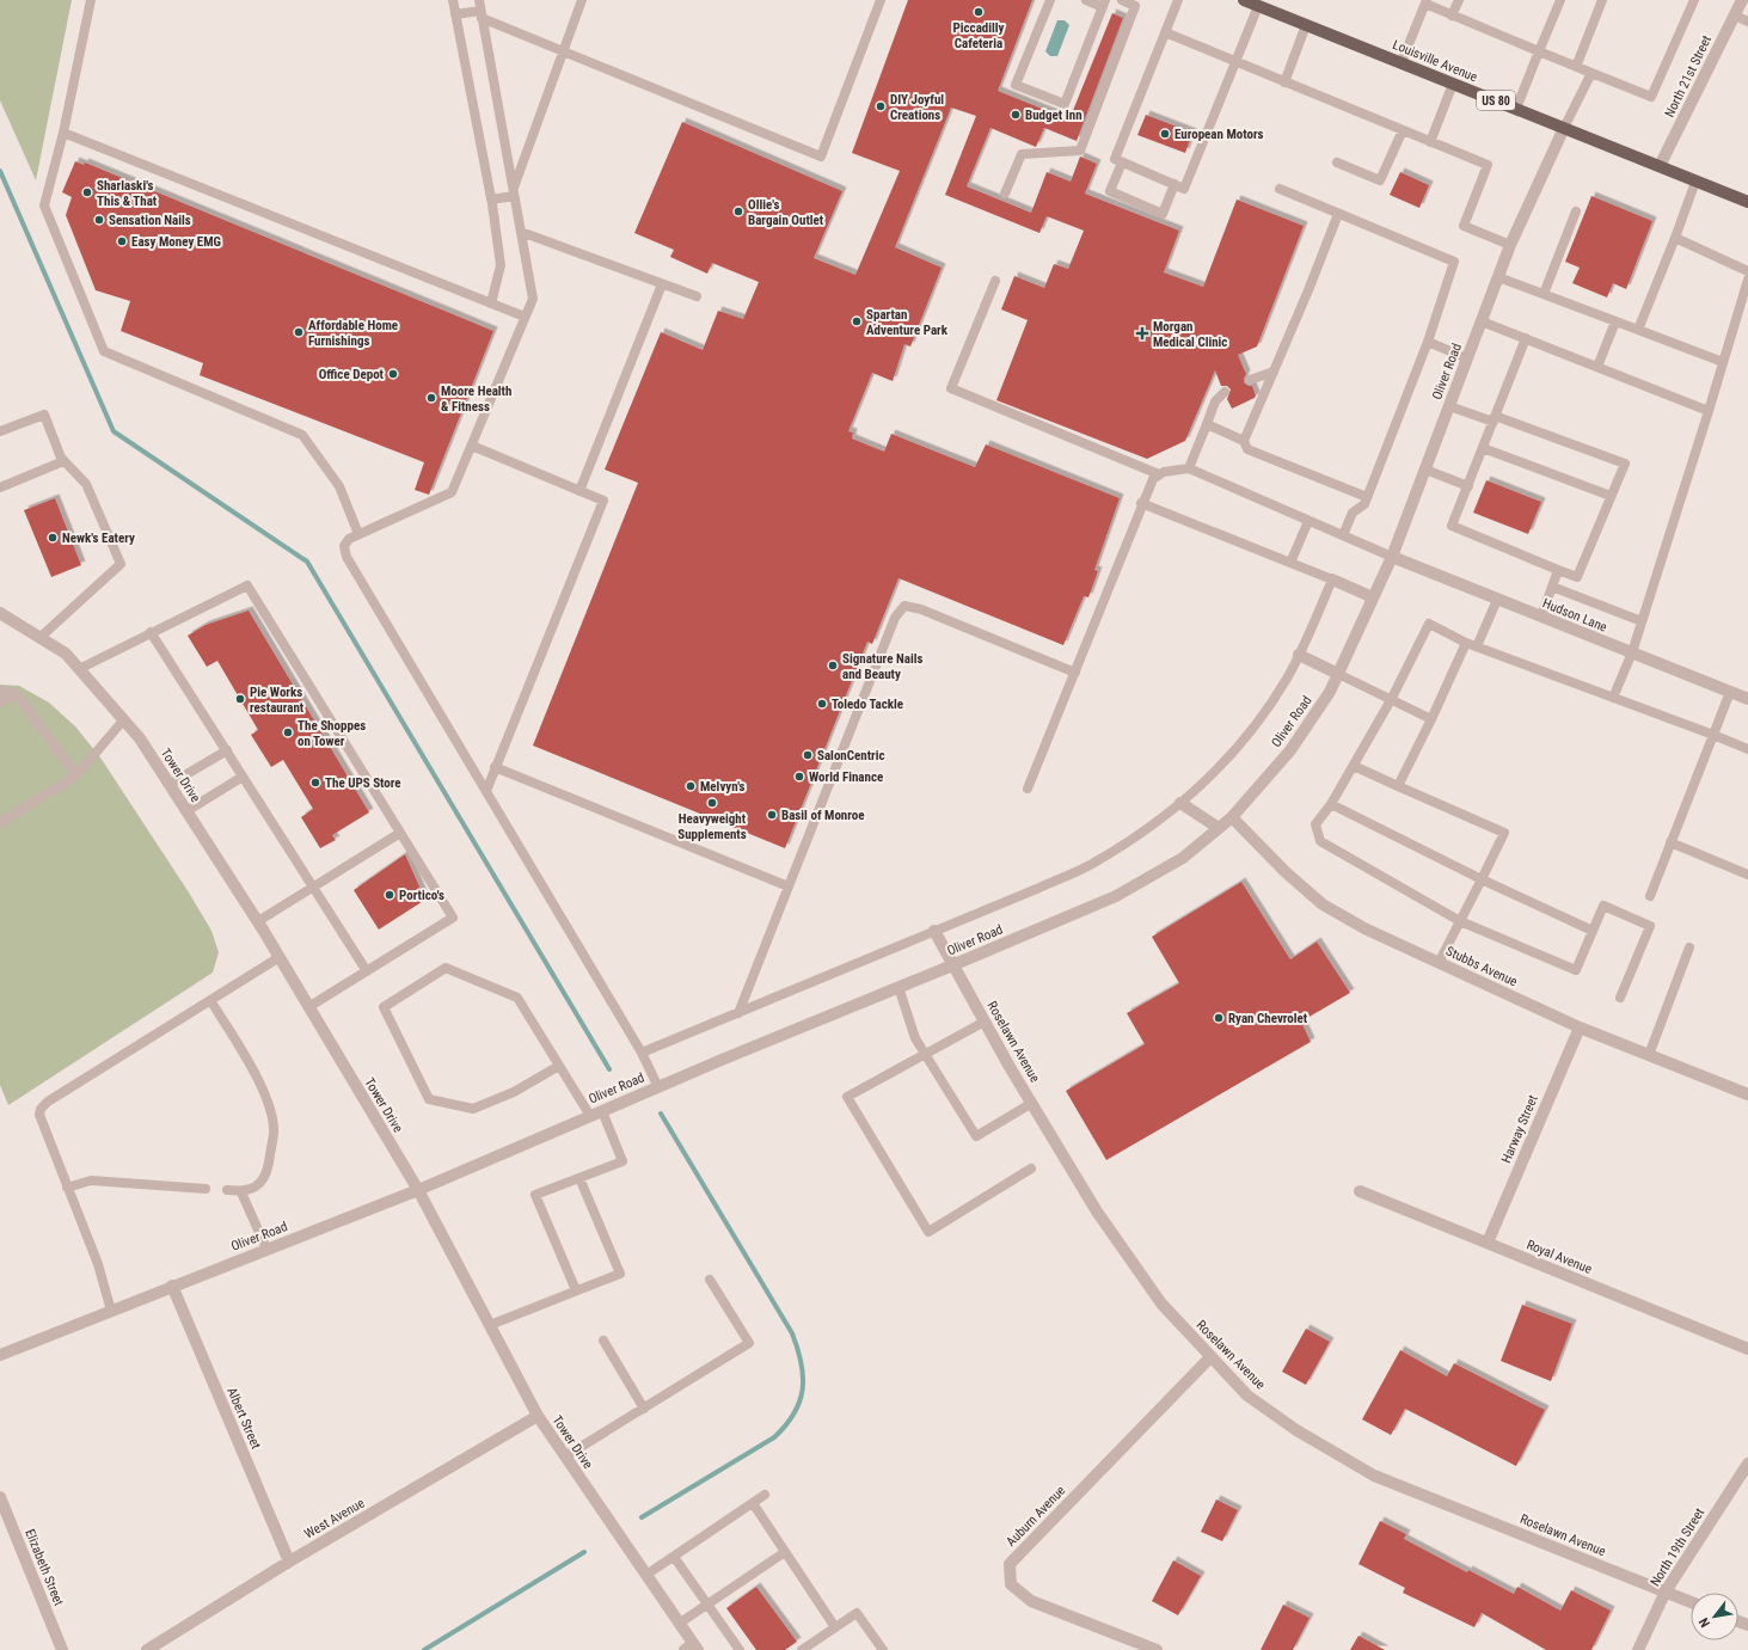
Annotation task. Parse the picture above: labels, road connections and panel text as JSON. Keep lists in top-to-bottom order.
{
  "streets": {
    "main road": ["Louisville Avenue", "US 80"],
    "street": [
      "North 21st Street",
      "Oliver Road",
      "Hudson Lane",
      "Tower Drive",
      "Stubbs Avenue",
      "Roselawn Avenue",
      "Harway Street",
      "Royal Avenue",
      "Albert Street",
      "Auburn Avenue",
      "West Avenue",
      "North 19th Street",
      "Elizabeth Street"
    ]
  },
  "crossings": [
    ["Louisville Avenue", "North 21st Street"],
    ["Louisville Avenue", "Oliver Road"],
    ["Oliver Road", "Hudson Lane"],
    ["Oliver Road", "Tower Drive"],
    ["Oliver Road", "Stubbs Avenue"],
    ["Oliver Road", "Roselawn Avenue"],
    ["Oliver Road", "Albert Street"],
    ["Tower Drive", "West Avenue"],
    ["Stubbs Avenue", "Harway Street"],
    ["Roselawn Avenue", "Auburn Avenue"],
    ["Roselawn Avenue", "North 19th Street"],
    ["Harway Street", "Royal Avenue"],
    ["Albert Street", "West Avenue"]
  ],
  "places": {
    "other": [
      "Piccadilly Cafeteria",
      "DIY Joyful Creations",
      "Budget Inn",
      "European Motors",
      "Sharlaski's This & That",
      "Ollie's Bargain Outlet",
      "Sensation Nails",
      "Easy Money EMG",
      "Spartan Adventure Park",
      "Affordable Home Furnishings",
      "Office Depot",
      "Moore Health & Fitness",
      "Newk's Eatery",
      "Signature Nails and Beauty",
      "Pie Works restaurant",
      "Toledo Tackle",
      "The Shoppes on Tower",
      "SalonCentric",
      "World Finance",
      "The UPS Store",
      "Melvyn's",
      "Heavyweight Supplements",
      "Basil of Monroe",
      "Portico's",
      "Ryan Chevrolet"
    ],
    "health": ["Morgan Medical Clinic"]
  },
  "north": "bottom left"
}
